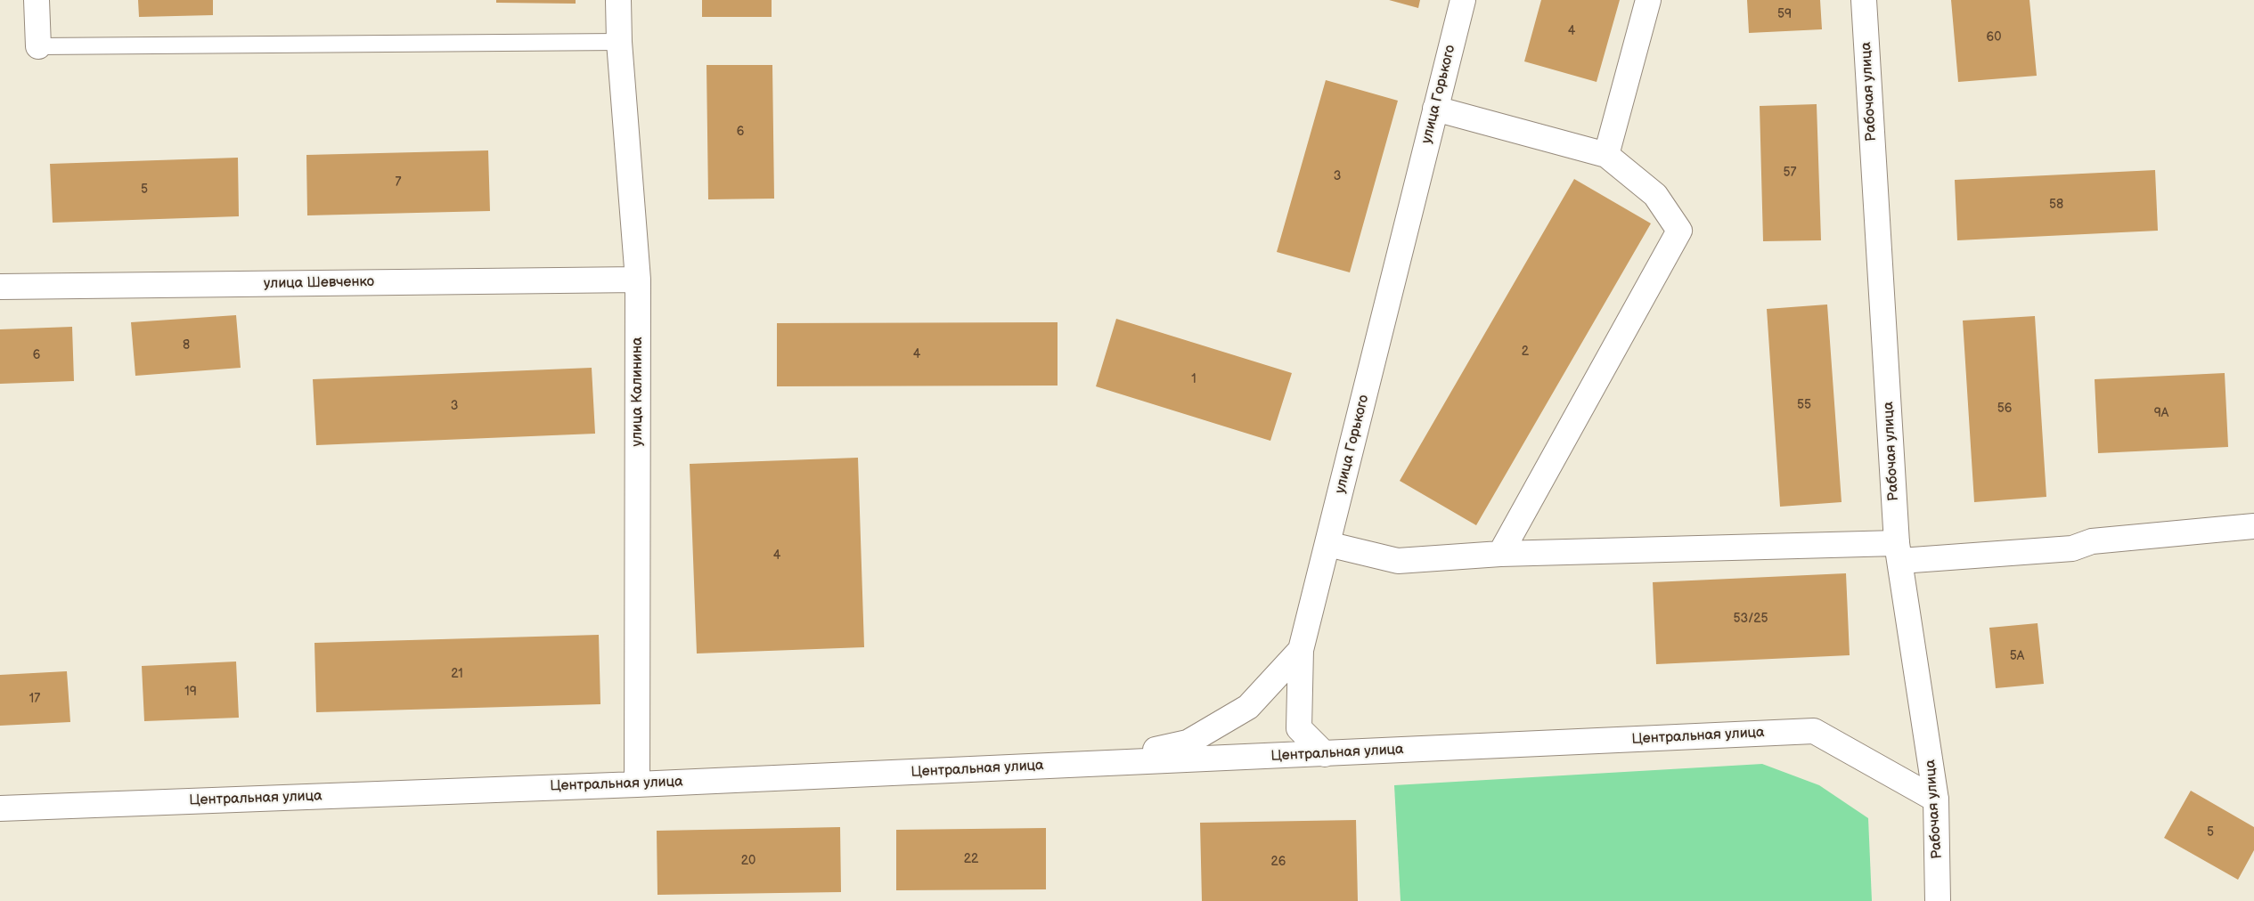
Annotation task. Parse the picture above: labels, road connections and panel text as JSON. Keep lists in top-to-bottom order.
{
  "streets": {
    "street": [
      "Рабочая улица",
      "улица Горького",
      "улица Шевченко",
      "улица Калинина",
      "Центральная улица"
    ]
  },
  "crossings": [
    ["Рабочая улица", "Центральная улица"],
    ["улица Горького", "Центральная улица"],
    ["улица Шевченко", "улица Калинина"],
    ["улица Калинина", "Центральная улица"]
  ],
  "house_numbers": [
    "59",
    "4",
    "60",
    "6",
    "57",
    "3",
    "7",
    "5",
    "58",
    "8",
    "2",
    "4",
    "6",
    "1",
    "55",
    "3",
    "56",
    "9А",
    "4",
    "53/25",
    "5А",
    "21",
    "19",
    "17",
    "5",
    "22",
    "20",
    "26"
  ]
}
